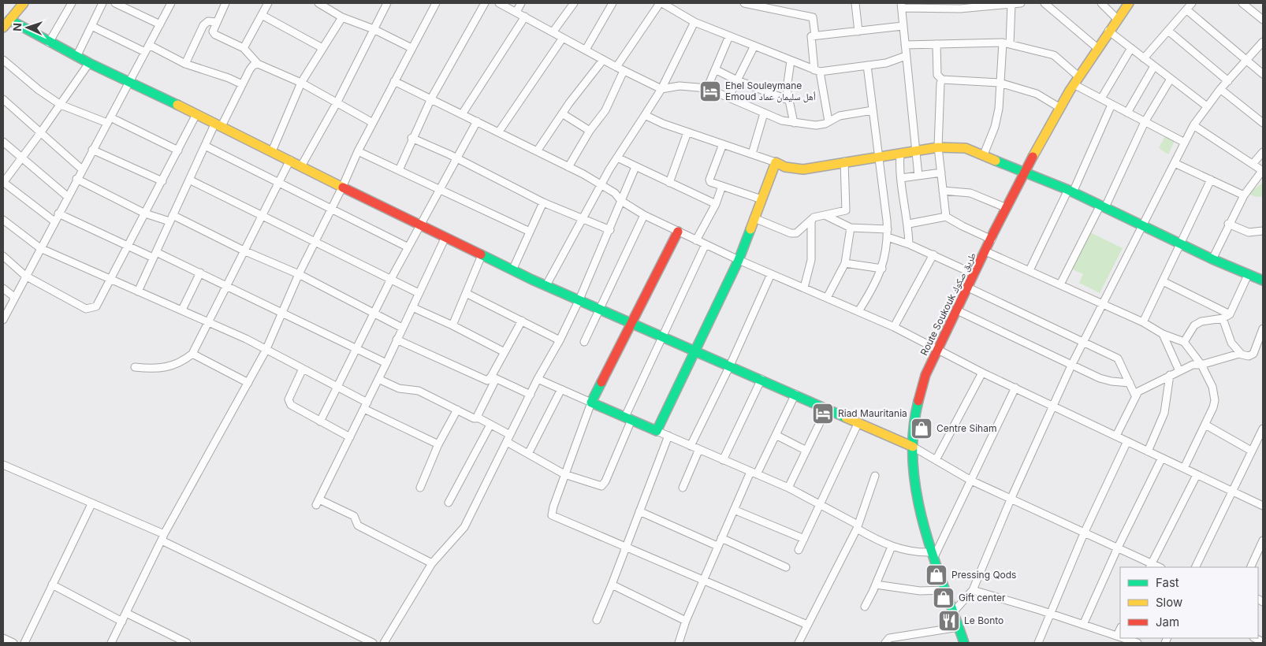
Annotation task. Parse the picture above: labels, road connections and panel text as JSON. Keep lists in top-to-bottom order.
{
  "streets": {
    "street": ["Route Soukouk طريق صكوك"]
  },
  "places": {
    "hotel": ["Ehel Souleymane Emoud أهل سليمان عماد", "Riad Mauritania"],
    "shop": ["Centre Siham", "Pressing Qods", "Gift center"],
    "restaurant": ["Le Bonto"]
  },
  "legend": ["Fast", "Slow", "Jam"],
  "north": "left"
}
